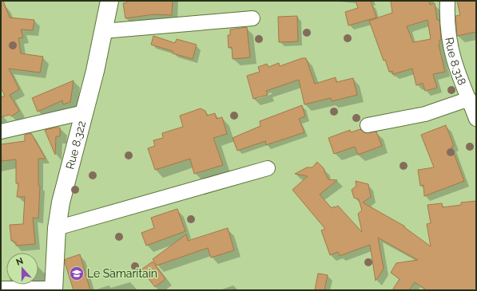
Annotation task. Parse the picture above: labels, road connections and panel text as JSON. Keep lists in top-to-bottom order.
{
  "streets": {
    "main road": ["Rue 8.322"],
    "street": ["Rue 8.318"]
  },
  "places": {
    "school or university": ["Le Samaritain"]
  },
  "north": "top"
}
